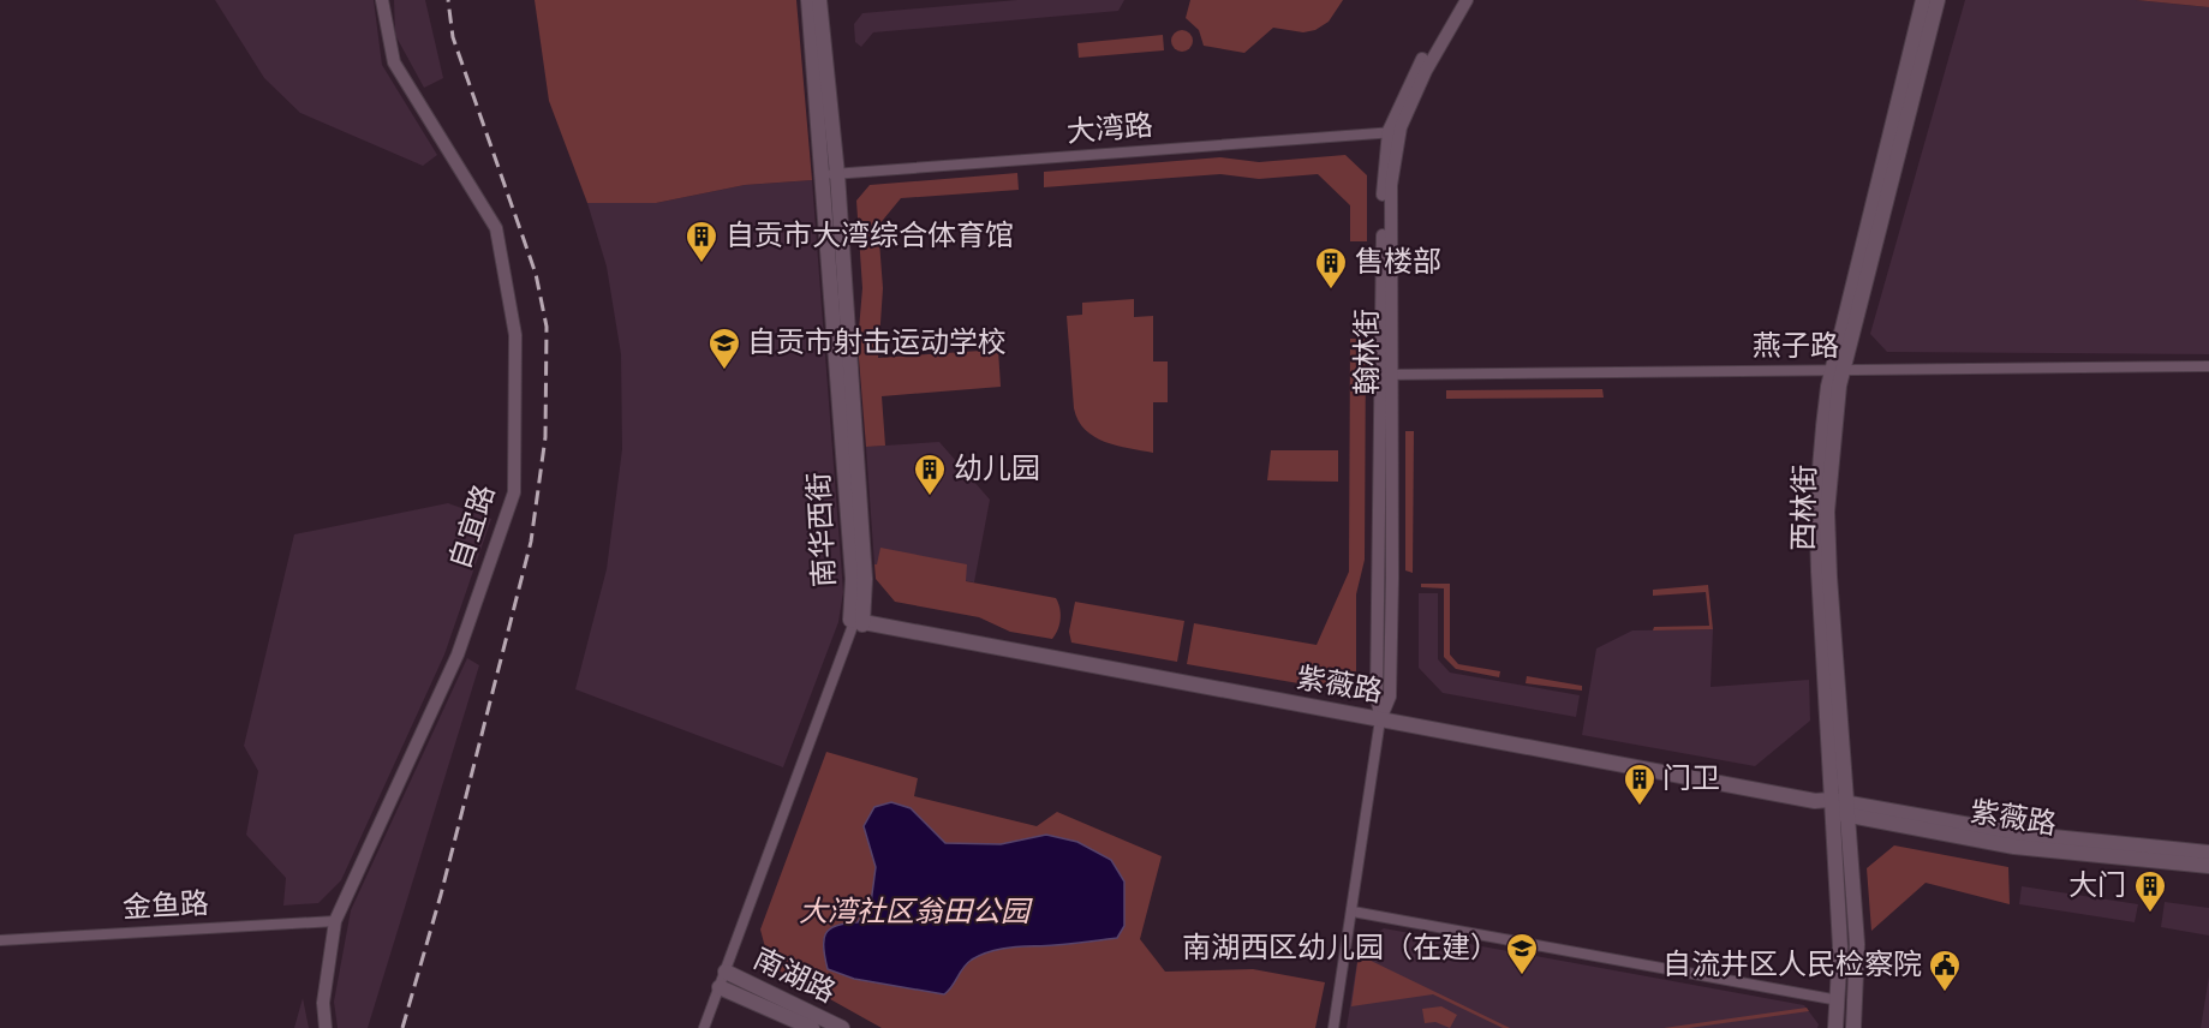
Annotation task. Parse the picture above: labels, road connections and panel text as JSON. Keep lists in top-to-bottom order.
{
  "streets": {
    "main road": [
      "西林街",
      "南华西街",
      "紫薇路",
      "南湖路"
    ],
    "street": [
      "大湾路",
      "燕子路",
      "翰林街",
      "自宜路",
      "金鱼路"
    ]
  },
  "crossings": [
    ["大湾路", "翰林街"],
    ["大湾路", "南华西街"],
    ["燕子路", "翰林街"],
    ["燕子路", "西林街"],
    ["翰林街", "紫薇路"],
    ["西林街", "紫薇路"],
    ["自宜路", "金鱼路"],
    ["南华西街", "紫薇路"],
    ["南华西街", "南湖路"]
  ],
  "parks": ["大湾社区翁田公园"],
  "places": {
    "building": [
      "自贡市大湾综合体育馆",
      "售楼部",
      "幼儿园",
      "门卫",
      "大门"
    ],
    "school or university": ["自贡市射击运动学校", "南湖西区幼儿园（在建）"],
    "public building": ["自流井区人民检察院"]
  }
}
